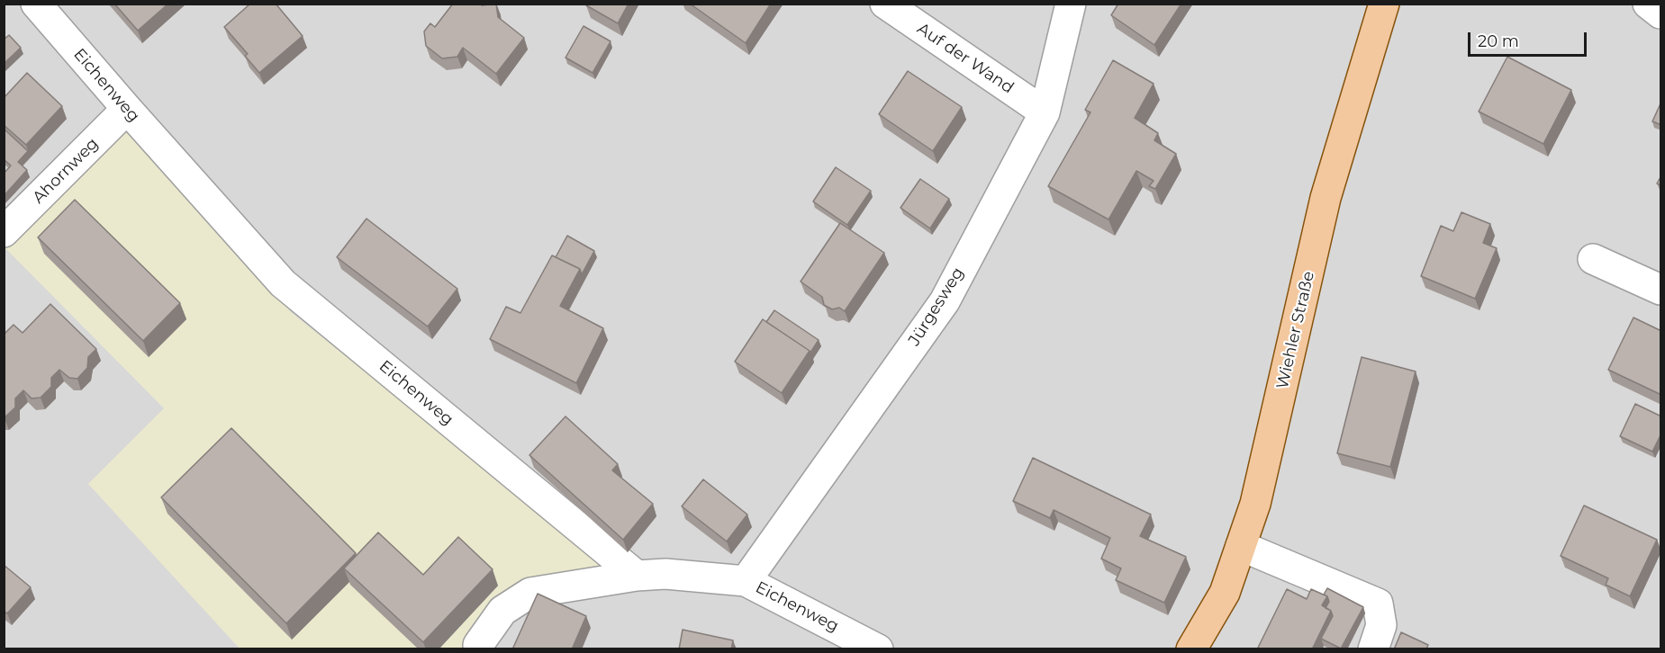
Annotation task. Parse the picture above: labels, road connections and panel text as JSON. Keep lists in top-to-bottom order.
{
  "streets": {
    "main road": ["Wiehler Straße"],
    "street": [
      "Auf der Wand",
      "Eichenweg",
      "Ahornweg",
      "Jürgesweg"
    ]
  },
  "crossings": [
    ["Auf der Wand", "Jürgesweg"],
    ["Eichenweg", "Ahornweg"],
    ["Eichenweg", "Jürgesweg"]
  ],
  "scale_bar": "20 m"
}
